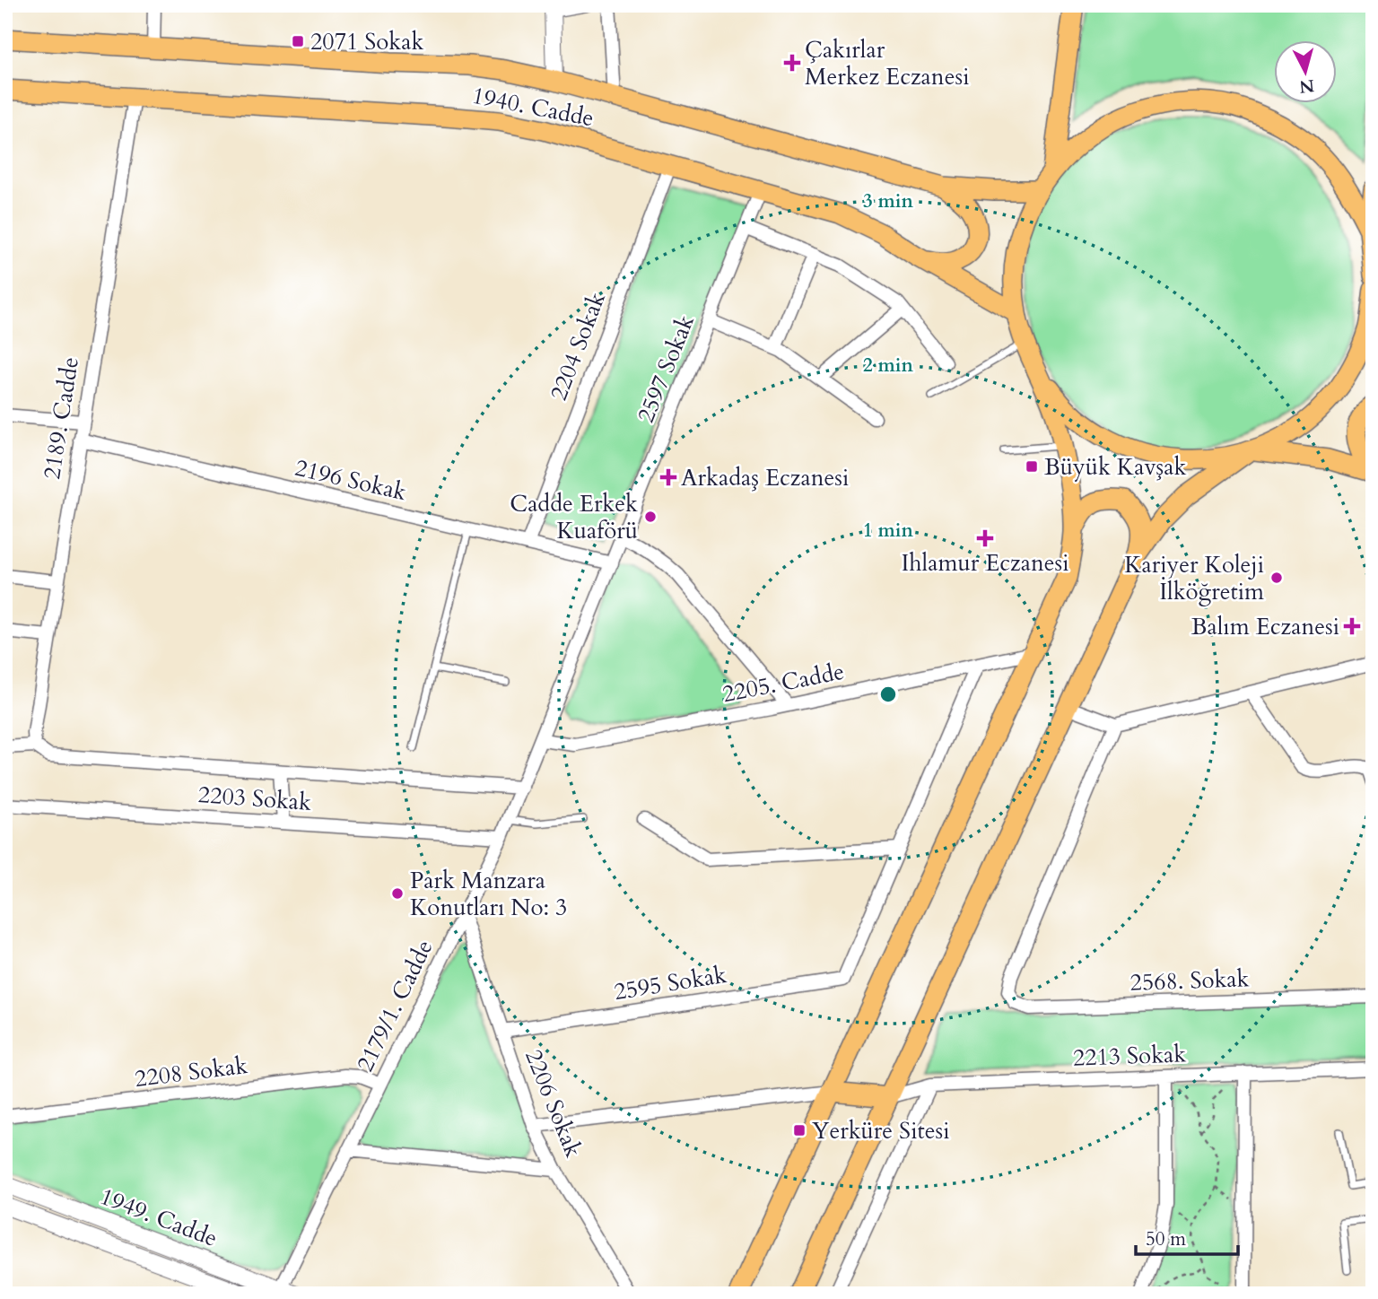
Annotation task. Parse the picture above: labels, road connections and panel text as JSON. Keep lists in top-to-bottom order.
{
  "streets": {
    "main road": ["1940. Cadde"],
    "street": [
      "2204 Sokak",
      "2597 Sokak",
      "2189. Cadde",
      "2196 Sokak",
      "2205. Cadde",
      "2203 Sokak",
      "2568. Sokak",
      "2595 Sokak",
      "2179/1. Cadde",
      "2213 Sokak",
      "2208 Sokak",
      "2206 Sokak",
      "1949. Cadde"
    ]
  },
  "crossings": [
    ["1940. Cadde", "2204 Sokak"],
    ["1940. Cadde", "2597 Sokak"],
    ["1940. Cadde", "2189. Cadde"],
    ["2204 Sokak", "2196 Sokak"],
    ["2597 Sokak", "2196 Sokak"],
    ["2597 Sokak", "2179/1. Cadde"],
    ["2189. Cadde", "2196 Sokak"],
    ["2189. Cadde", "2203 Sokak"],
    ["2196 Sokak", "2179/1. Cadde"],
    ["2205. Cadde", "2179/1. Cadde"],
    ["2203 Sokak", "2179/1. Cadde"],
    ["2595 Sokak", "2206 Sokak"],
    ["2179/1. Cadde", "2208 Sokak"],
    ["2179/1. Cadde", "2206 Sokak"],
    ["2179/1. Cadde", "1949. Cadde"]
  ],
  "places": {
    "transit": ["2071 Sokak", "Büyük Kavşak", "Yerküre Sitesi"],
    "health": [
      "Çakırlar Merkez Eczanesi",
      "Arkadaş Eczanesi",
      "Ihlamur Eczanesi",
      "Balım Eczanesi"
    ],
    "other": ["Cadde Erkek Kuaförü", "Kariyer Koleji İlköğretim", "Park Manzara Konutları No: 3"]
  },
  "scale_bar": "50 m",
  "north": "bottom",
  "rings": ["3 min", "2 min", "1 min"]
}
